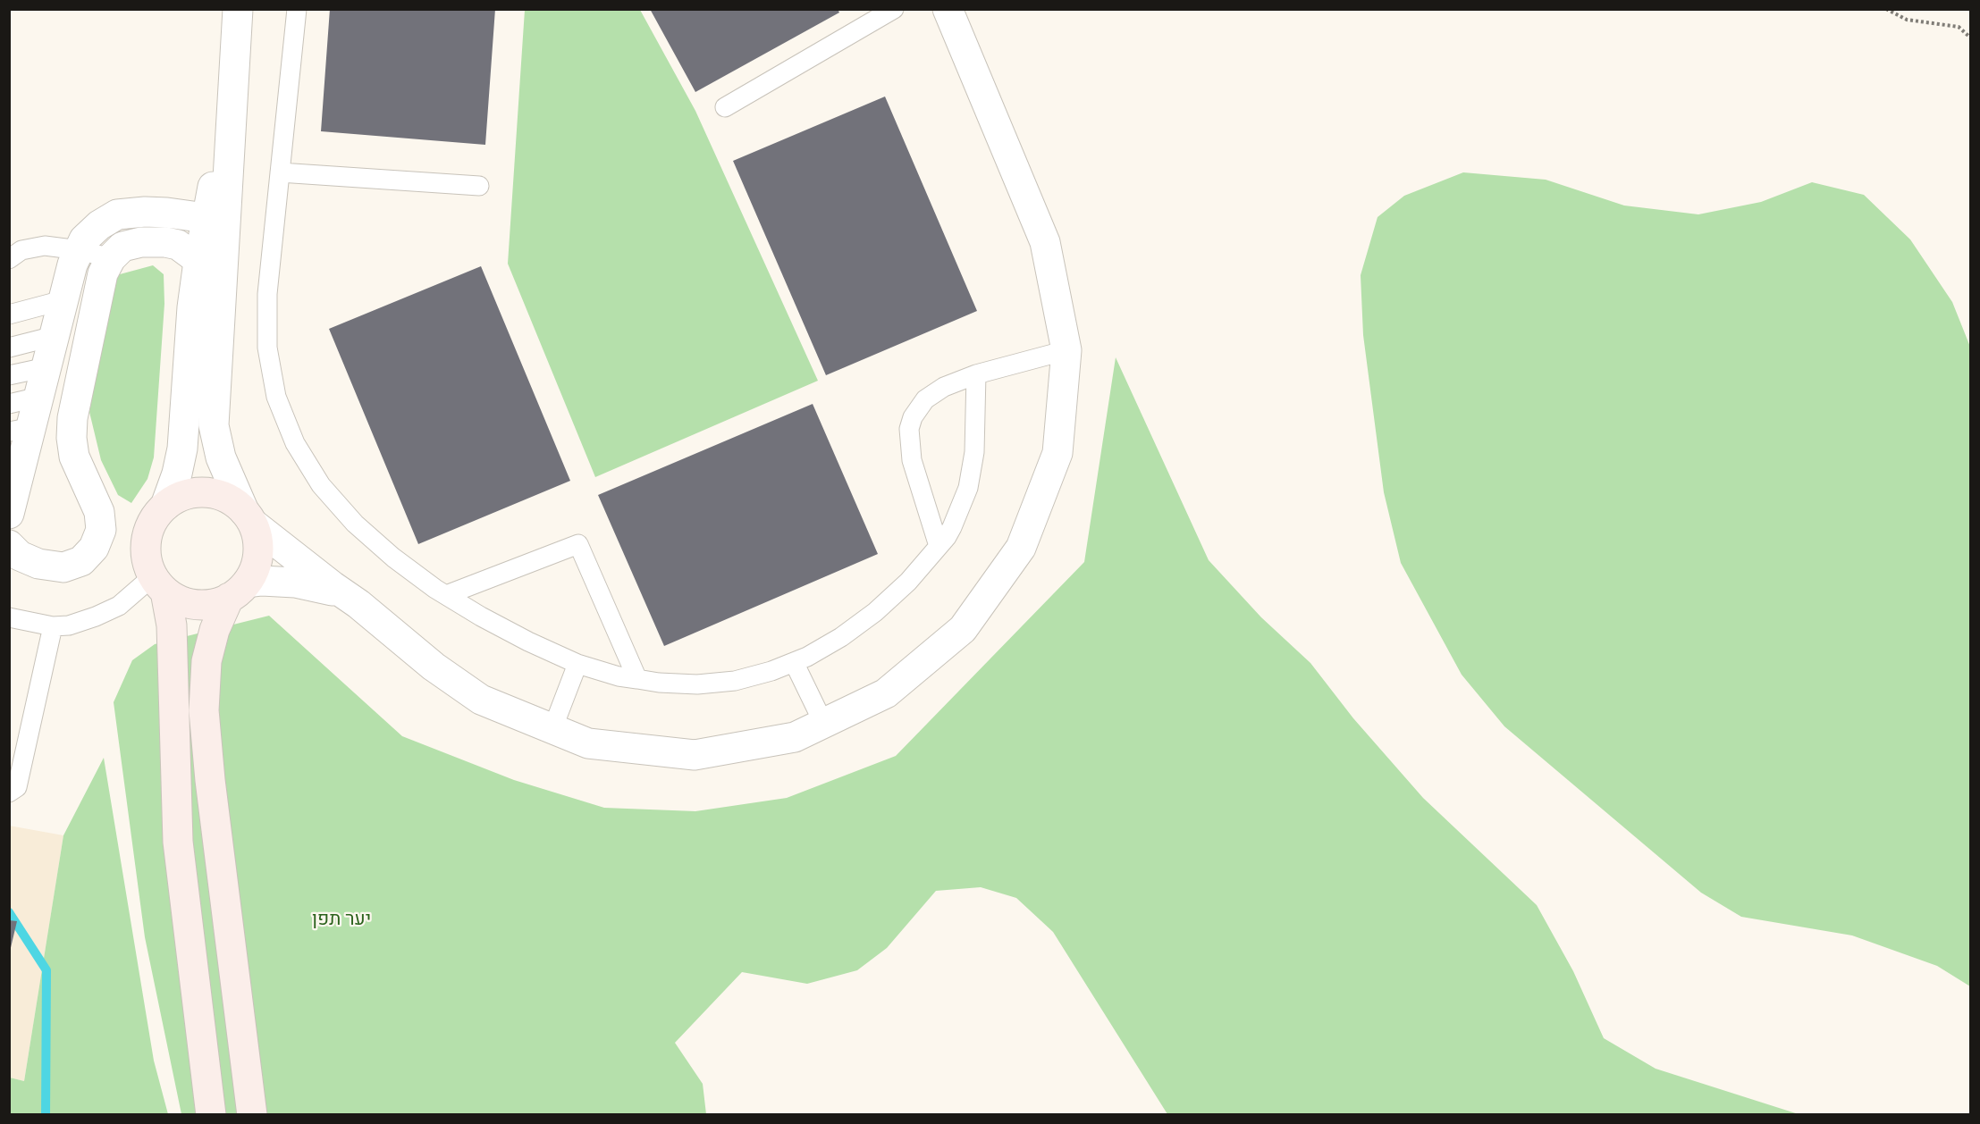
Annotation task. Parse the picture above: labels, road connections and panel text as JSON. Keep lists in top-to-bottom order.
{
  "parks": ["יער תפן"]
}
